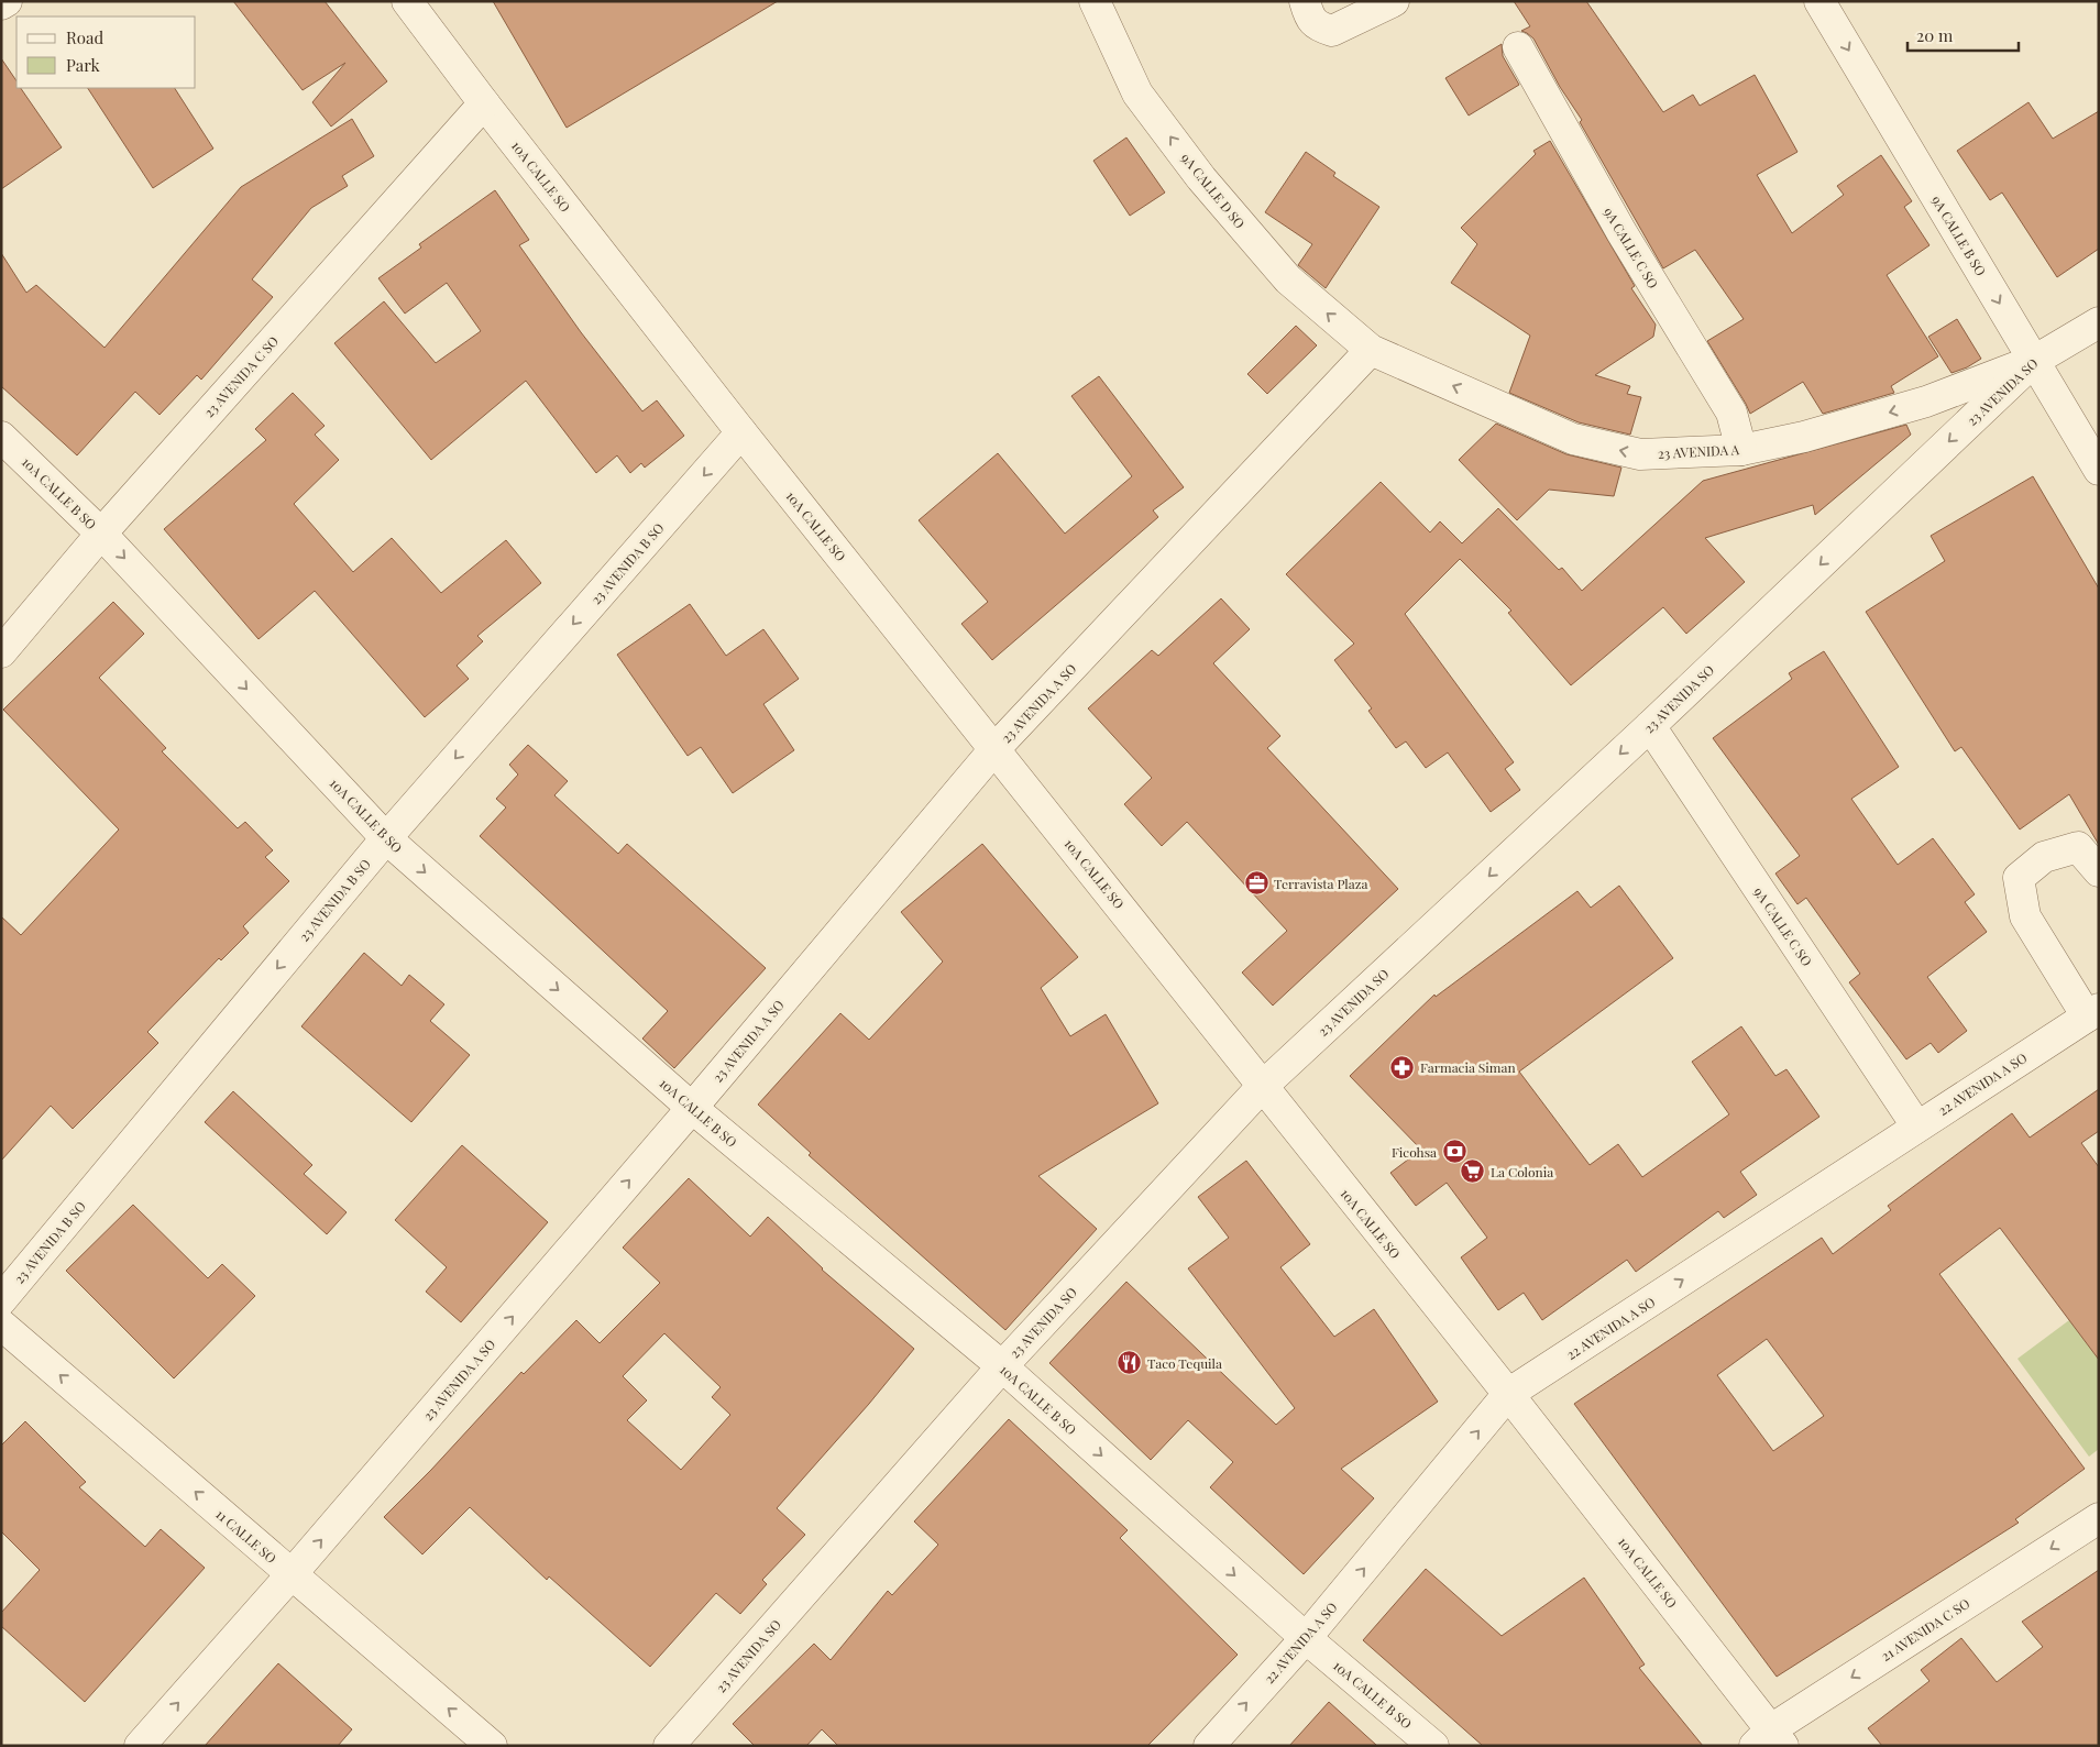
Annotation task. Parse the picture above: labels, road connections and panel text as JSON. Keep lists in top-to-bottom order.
{
  "streets": {
    "street": [
      "10A CALLE SO",
      "9A CALLE D SO",
      "9A CALLE B SO",
      "9A CALLE C SO",
      "23 AVENIDA C SO",
      "23 AVENIDA SO",
      "23 AVENIDA A",
      "10A CALLE B SO",
      "23 AVENIDA B SO",
      "23 AVENIDA A SO",
      "22 AVENIDA A SO",
      "11 CALLE SO",
      "21 AVENIDA C SO"
    ]
  },
  "crossings": [
    ["10A CALLE SO", "23 AVENIDA C SO"],
    ["10A CALLE SO", "23 AVENIDA SO"],
    ["10A CALLE SO", "23 AVENIDA B SO"],
    ["10A CALLE SO", "23 AVENIDA A SO"],
    ["10A CALLE SO", "22 AVENIDA A SO"],
    ["10A CALLE SO", "21 AVENIDA C SO"],
    ["9A CALLE D SO", "23 AVENIDA A"],
    ["9A CALLE D SO", "23 AVENIDA A SO"],
    ["9A CALLE B SO", "23 AVENIDA SO"],
    ["9A CALLE B SO", "23 AVENIDA A"],
    ["9A CALLE C SO", "23 AVENIDA SO"],
    ["9A CALLE C SO", "23 AVENIDA A"],
    ["9A CALLE C SO", "22 AVENIDA A SO"],
    ["23 AVENIDA C SO", "10A CALLE B SO"],
    ["23 AVENIDA SO", "23 AVENIDA A"],
    ["23 AVENIDA SO", "10A CALLE B SO"],
    ["23 AVENIDA A", "23 AVENIDA A SO"],
    ["10A CALLE B SO", "23 AVENIDA B SO"],
    ["10A CALLE B SO", "23 AVENIDA A SO"],
    ["10A CALLE B SO", "22 AVENIDA A SO"],
    ["23 AVENIDA A SO", "11 CALLE SO"]
  ],
  "one_way": [
    "9A CALLE D SO",
    "9A CALLE B SO",
    "23 AVENIDA SO",
    "23 AVENIDA A",
    "10A CALLE B SO",
    "23 AVENIDA B SO",
    "23 AVENIDA A SO",
    "22 AVENIDA A SO",
    "11 CALLE SO",
    "21 AVENIDA C SO"
  ],
  "places": {
    "office": ["Terravista Plaza"],
    "pharmacy": ["Farmacia Siman"],
    "bank": ["Ficohsa"],
    "supermarket": ["La Colonia"],
    "restaurant": ["Taco Tequila"]
  },
  "legend": ["Road", "Park"],
  "scale_bar": "20 m"
}
